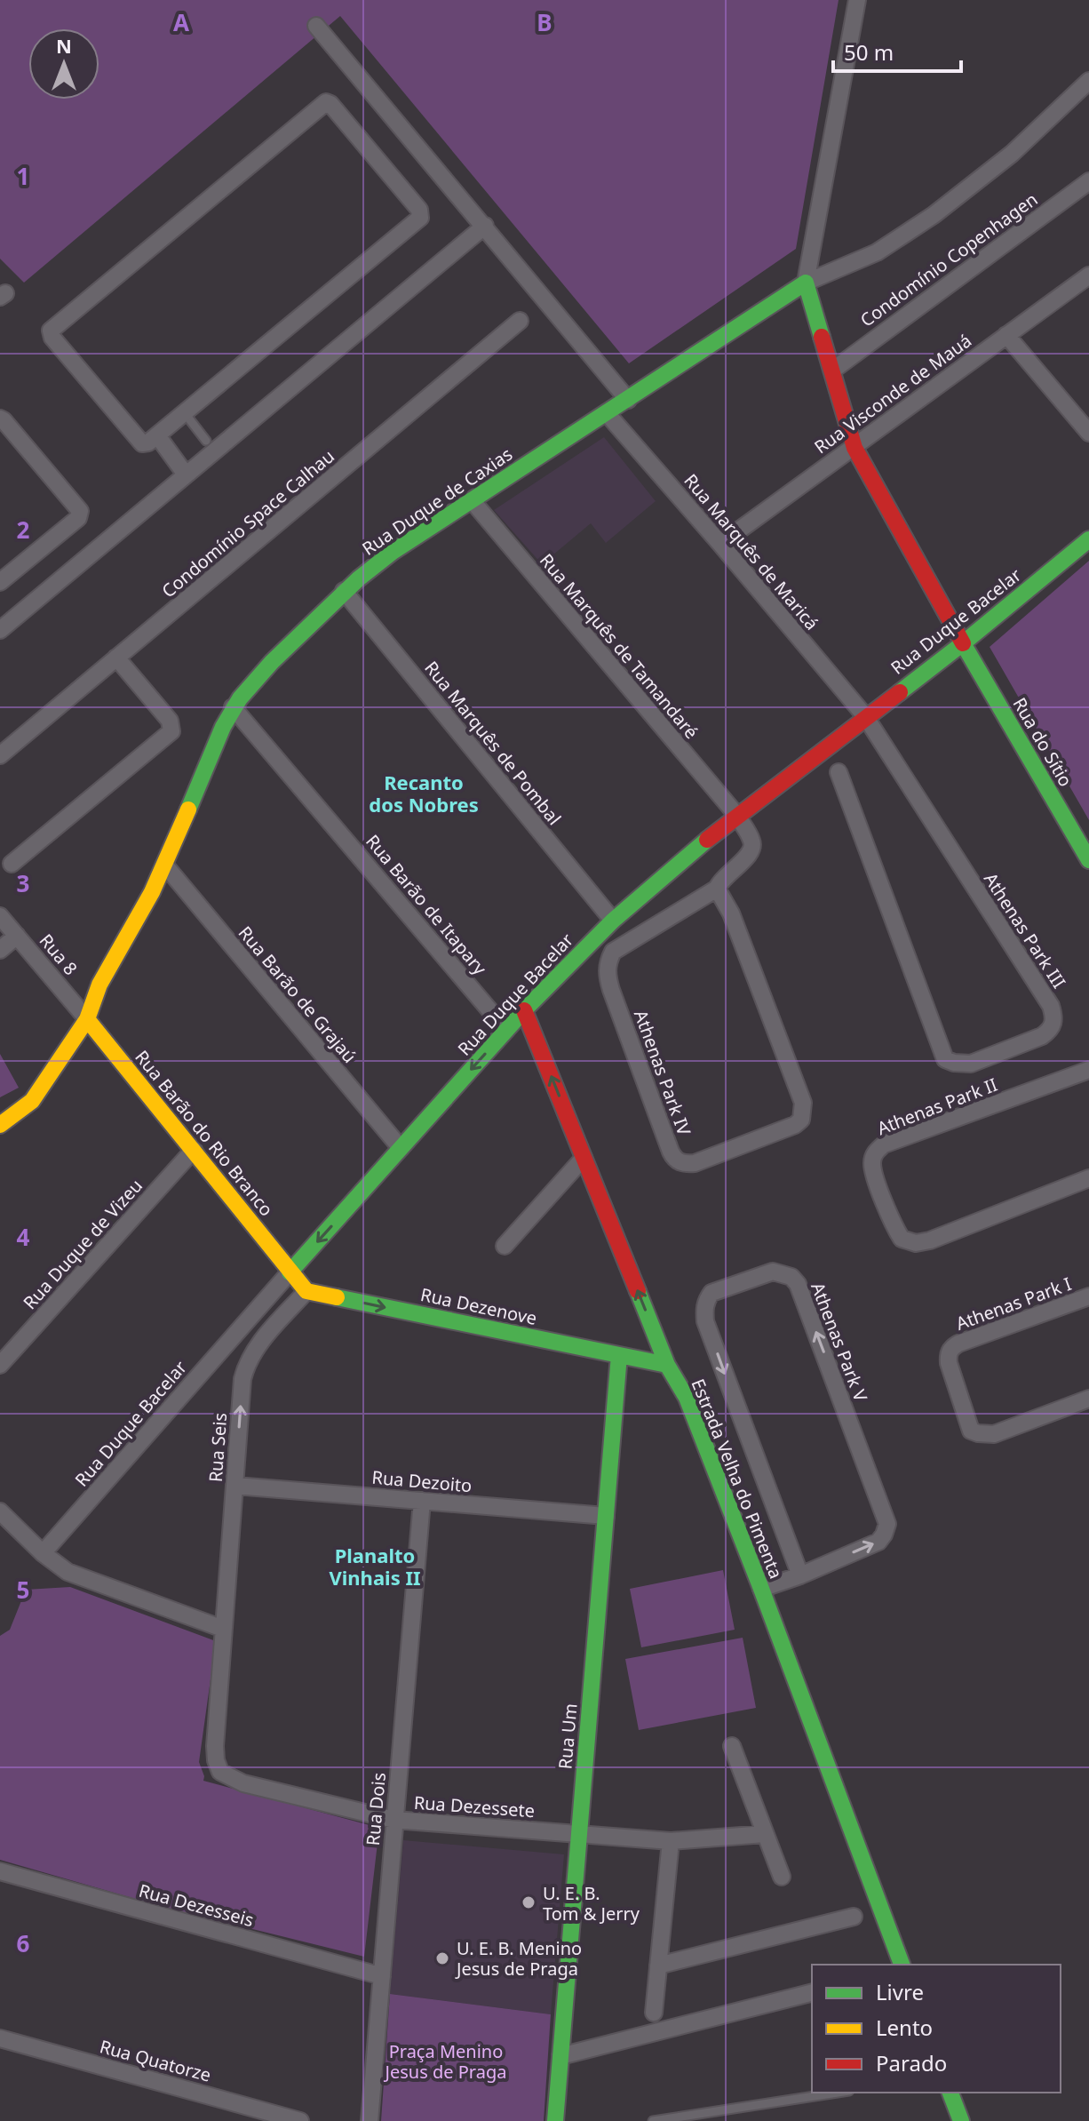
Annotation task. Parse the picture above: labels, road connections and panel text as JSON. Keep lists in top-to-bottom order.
{
  "streets": {
    "main road": [
      "Rua Duque de Caxias",
      "Rua Duque Bacelar",
      "Rua do Sítio",
      "Rua Barão do Rio Branco",
      "Rua Dezenove",
      "Estrada Velha do Pimenta",
      "Rua Um"
    ],
    "street": [
      "Condomínio Copenhagen",
      "Rua Visconde de Mauá",
      "Condomínio Space Calhau",
      "Rua Marquês de Maricá",
      "Rua Marquês de Tamandaré",
      "Rua Marquês de Pombal",
      "Rua Barão de Itapary",
      "Athenas Park III",
      "Rua 8",
      "Rua Barão de Grajaú",
      "Athenas Park IV",
      "Athenas Park II",
      "Rua Duque de Vizeu",
      "Athenas Park I",
      "Athenas Park V",
      "Rua Seis",
      "Rua Dezoito",
      "Rua Dezessete",
      "Rua Dois",
      "Rua Dezesseis",
      "Rua Quatorze"
    ]
  },
  "crossings": [
    ["Condomínio Copenhagen", "Rua do Sítio"],
    ["Rua Visconde de Mauá", "Rua Marquês de Maricá"],
    ["Rua Visconde de Mauá", "Rua do Sítio"],
    ["Rua Duque de Caxias", "Rua Marquês de Maricá"],
    ["Rua Duque de Caxias", "Rua Marquês de Tamandaré"],
    ["Rua Duque de Caxias", "Rua do Sítio"],
    ["Rua Duque de Caxias", "Rua Marquês de Pombal"],
    ["Rua Duque de Caxias", "Rua Barão de Itapary"],
    ["Rua Duque de Caxias", "Rua 8"],
    ["Rua Duque de Caxias", "Rua Barão de Grajaú"],
    ["Rua Duque de Caxias", "Rua Barão do Rio Branco"],
    ["Rua Marquês de Maricá", "Rua Duque Bacelar"],
    ["Rua Marquês de Maricá", "Athenas Park III"],
    ["Rua Duque Bacelar", "Rua Marquês de Tamandaré"],
    ["Rua Duque Bacelar", "Rua do Sítio"],
    ["Rua Duque Bacelar", "Rua Marquês de Pombal"],
    ["Rua Duque Bacelar", "Rua Barão de Itapary"],
    ["Rua Duque Bacelar", "Athenas Park III"],
    ["Rua Duque Bacelar", "Rua Barão de Grajaú"],
    ["Rua Duque Bacelar", "Athenas Park IV"],
    ["Rua Duque Bacelar", "Rua Barão do Rio Branco"],
    ["Rua Duque Bacelar", "Estrada Velha do Pimenta"],
    ["Rua Marquês de Tamandaré", "Athenas Park IV"],
    ["Rua 8", "Rua Barão do Rio Branco"],
    ["Rua Barão do Rio Branco", "Rua Duque de Vizeu"],
    ["Rua Dezenove", "Rua Seis"],
    ["Rua Dezenove", "Estrada Velha do Pimenta"],
    ["Rua Dezenove", "Rua Um"],
    ["Athenas Park V", "Estrada Velha do Pimenta"],
    ["Rua Seis", "Rua Dezoito"],
    ["Rua Seis", "Rua Dezessete"],
    ["Rua Dezoito", "Rua Um"],
    ["Rua Dezoito", "Rua Dois"],
    ["Rua Um", "Rua Dezessete"],
    ["Rua Dezessete", "Rua Dois"],
    ["Rua Dois", "Rua Dezesseis"]
  ],
  "one_way": ["Rua Dezenove", "Rua Seis", "Estrada Velha do Pimenta"],
  "districts": ["Recanto dos Nobres", "Planalto Vinhais II"],
  "parks": ["Praça Menino Jesus de Praga"],
  "places": ["U. E. B. Tom & Jerry", "U. E. B. Menino Jesus de Praga"],
  "legend": ["Livre", "Lento", "Parado"],
  "scale_bar": "50 m",
  "north": "top",
  "grid": {
    "columns": ["A", "B"],
    "rows": [
      "1",
      "2",
      "3",
      "4",
      "5",
      "6"
    ]
  }
}
